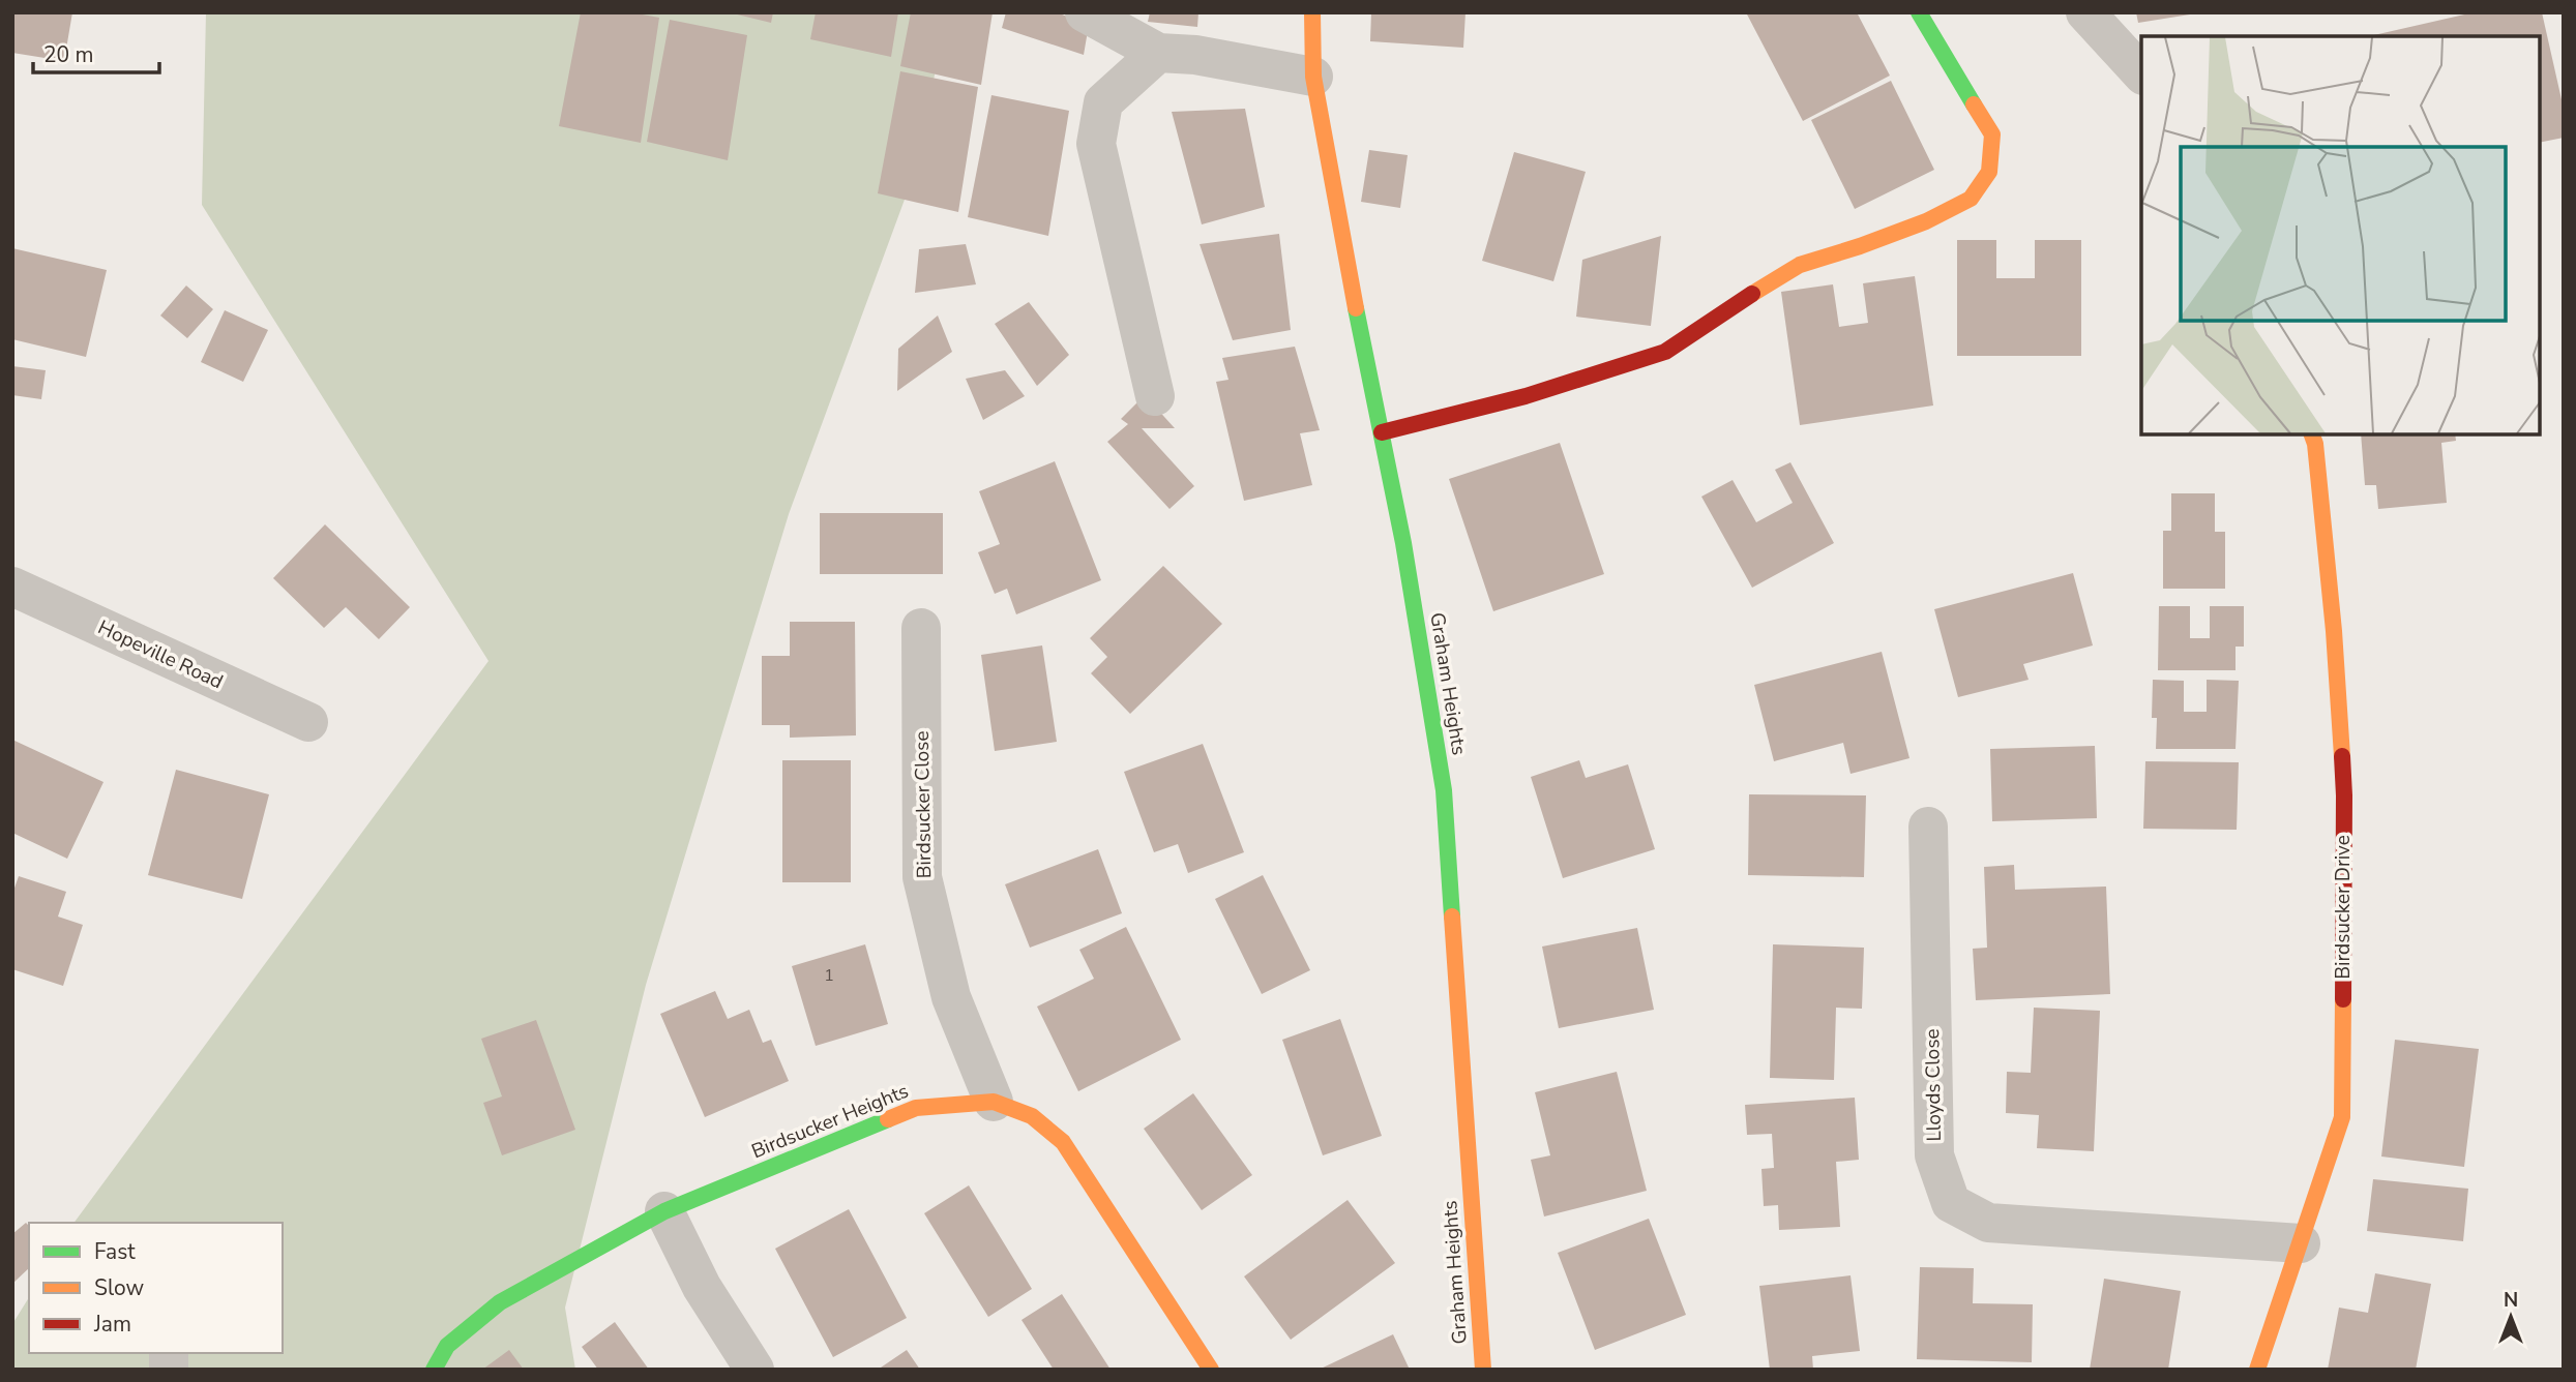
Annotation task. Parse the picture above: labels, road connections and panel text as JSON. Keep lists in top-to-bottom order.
{
  "streets": {
    "street": [
      "Hopeville Road",
      "Graham Heights",
      "Birdsucker Close",
      "Birdsucker Drive",
      "Lloyds Close",
      "Birdsucker Heights"
    ]
  },
  "crossings": [
    ["Birdsucker Close", "Birdsucker Heights"],
    ["Birdsucker Drive", "Lloyds Close"]
  ],
  "house_numbers": ["1"],
  "legend": ["Fast", "Slow", "Jam"],
  "scale_bar": "20 m",
  "north": "top"
}
